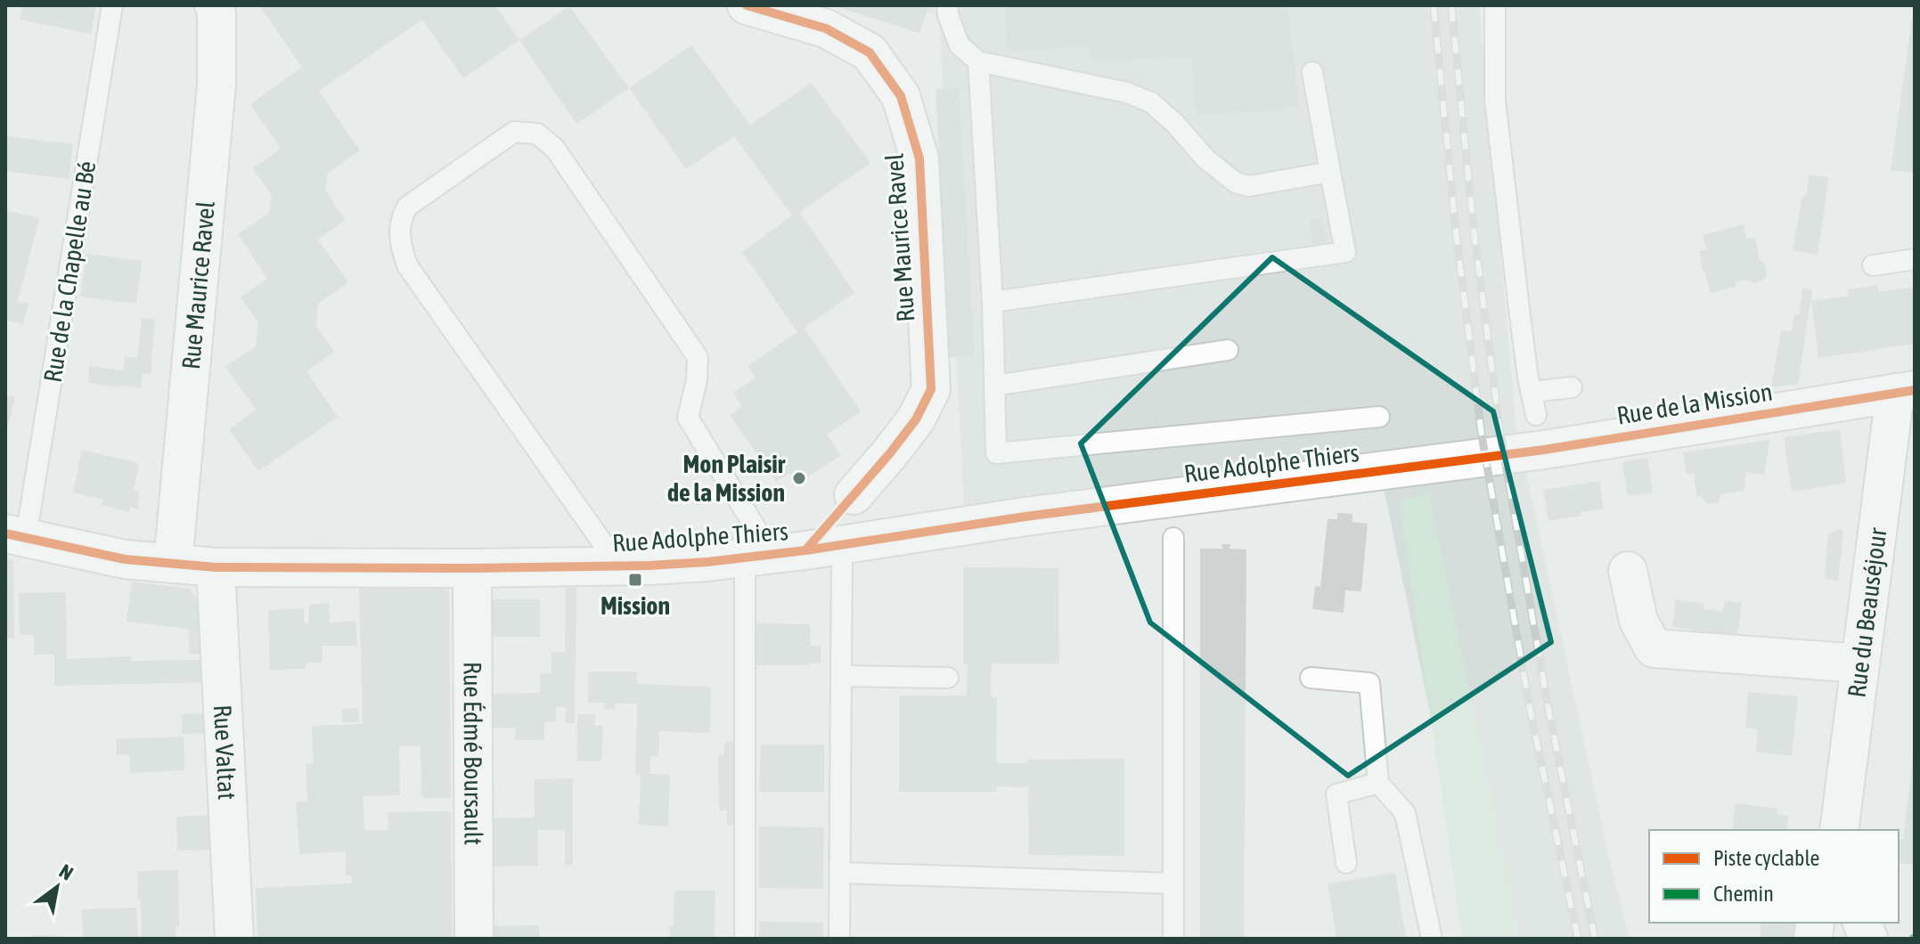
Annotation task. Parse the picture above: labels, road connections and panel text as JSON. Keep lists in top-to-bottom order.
{
  "streets": {
    "street": [
      "Rue Maurice Ravel",
      "Rue de la Mission",
      "Rue Adolphe Thiers",
      "Rue du Beauséjour",
      "Rue Valtat",
      "Rue Édmé Boursault"
    ],
    "lane": ["Rue de la Chapelle au Bé"]
  },
  "crossings": [
    ["Rue Maurice Ravel", "Rue Adolphe Thiers"],
    ["Rue de la Chapelle au Bé", "Rue Adolphe Thiers"],
    ["Rue de la Mission", "Rue Adolphe Thiers"],
    ["Rue de la Mission", "Rue du Beauséjour"],
    ["Rue Adolphe Thiers", "Rue Valtat"],
    ["Rue Adolphe Thiers", "Rue Édmé Boursault"]
  ],
  "places": {
    "other": ["Mon Plaisir de la Mission"],
    "transit": ["Mission"]
  },
  "legend": ["Piste cyclable", "Chemin"],
  "north": "top right"
}
